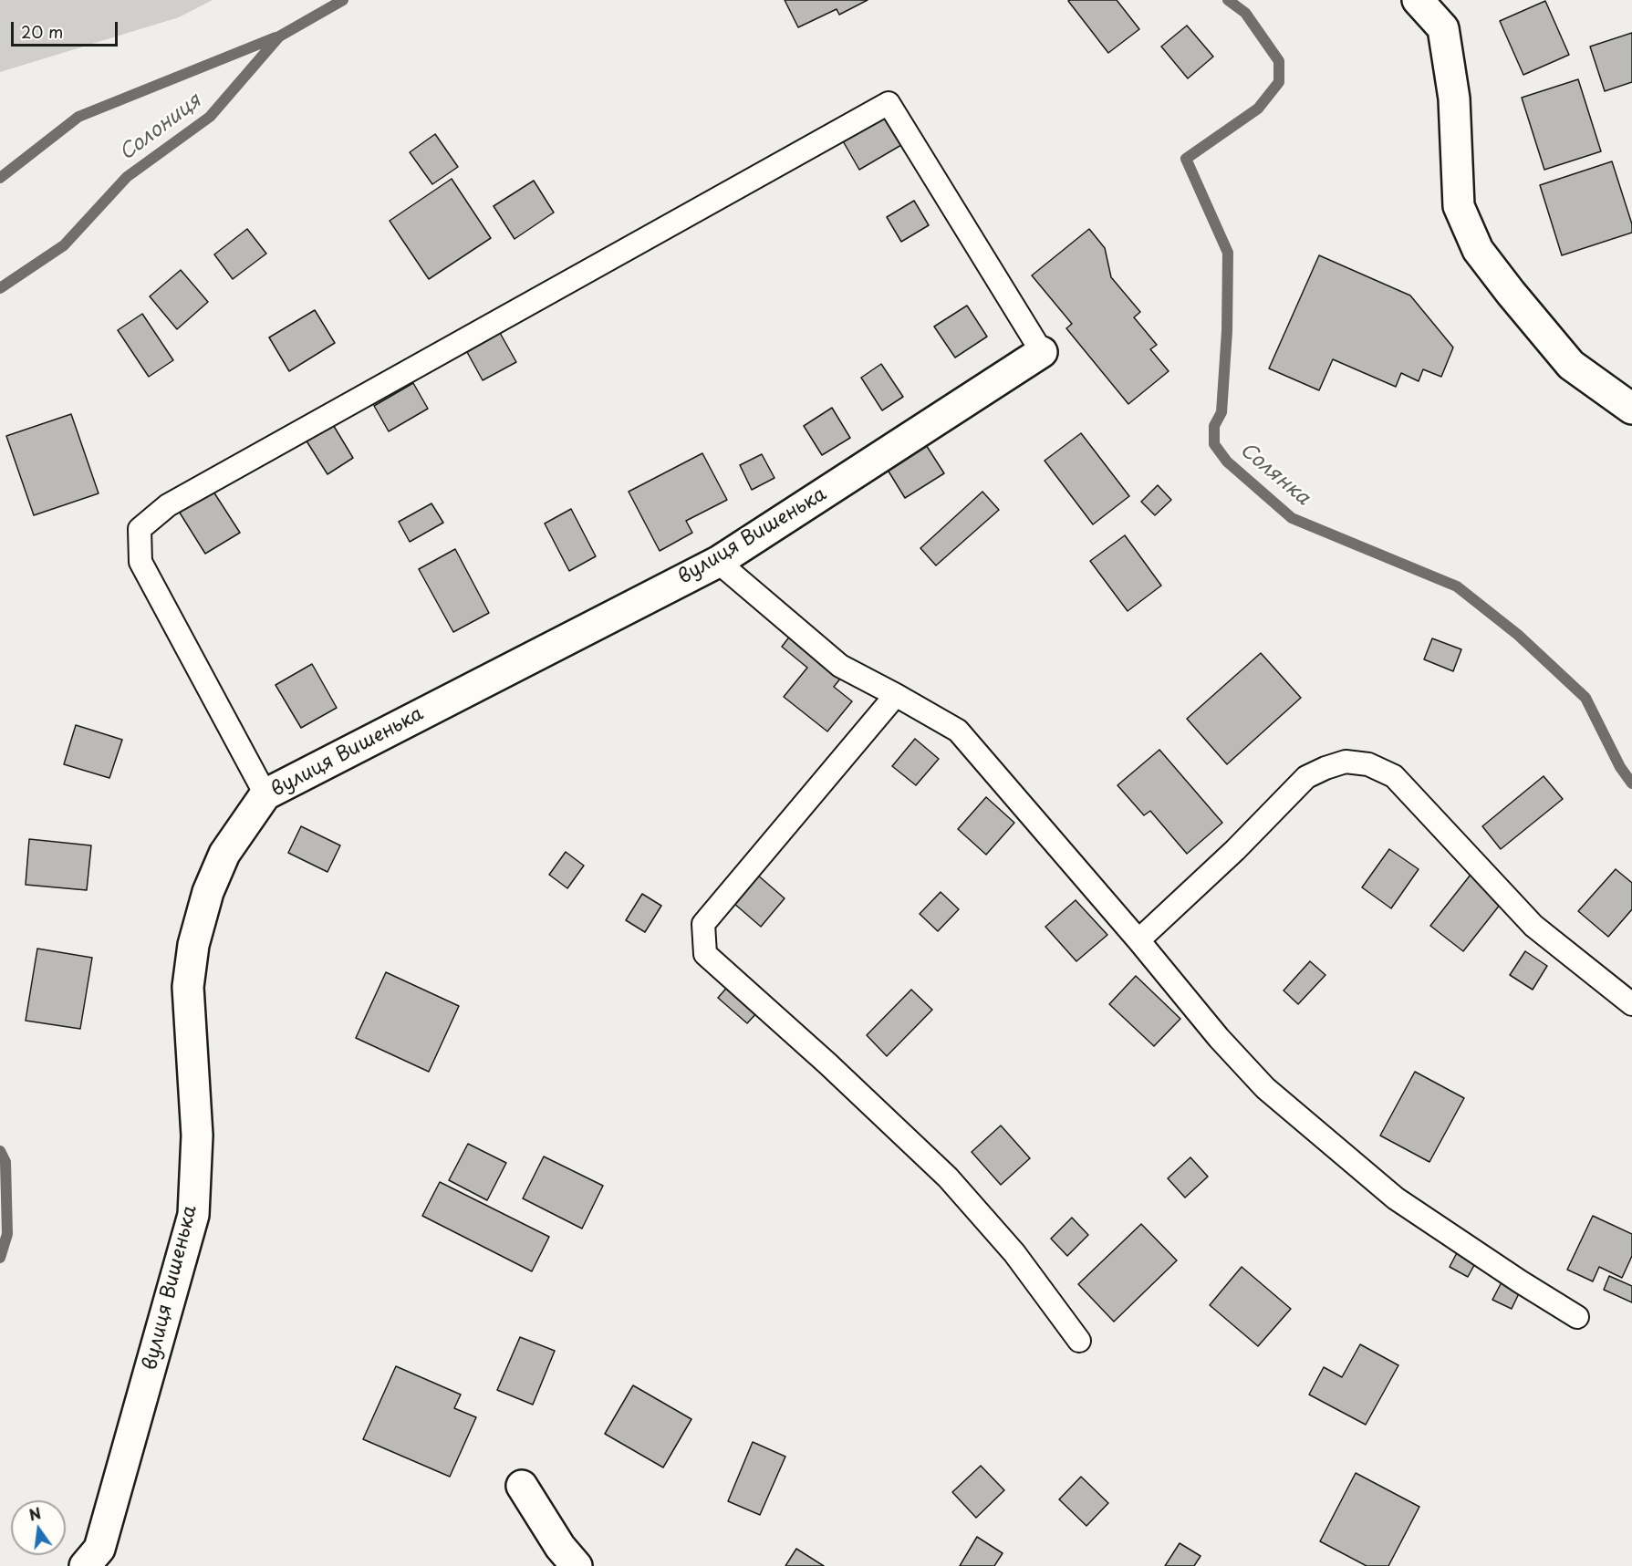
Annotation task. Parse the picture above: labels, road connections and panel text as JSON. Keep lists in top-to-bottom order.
{
  "streets": {
    "street": ["вулиця Вишенька"]
  },
  "water": ["Солониця", "Солянка"],
  "scale_bar": "20 m",
  "north": "top"
}
